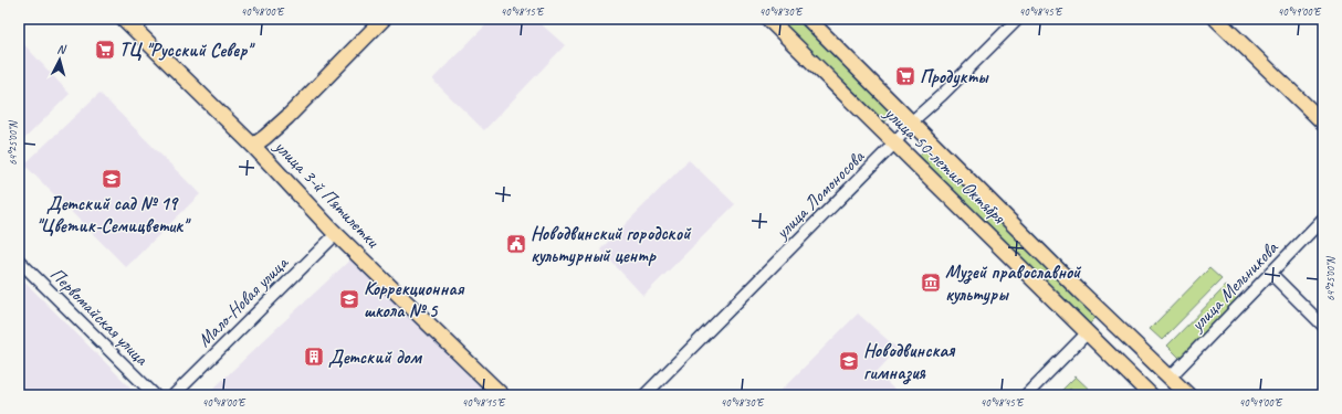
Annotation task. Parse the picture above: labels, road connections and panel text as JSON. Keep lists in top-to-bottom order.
{
  "streets": {
    "main road": ["улица 50-летия Октября", "улица 3-й Пятилетки"],
    "street": [
      "улица Ломоносова",
      "улица Мельникова",
      "Мало-Новая улица",
      "Первомайская улица"
    ]
  },
  "crossings": [
    ["улица 50-летия Октября", "улица Ломоносова"],
    ["улица 50-летия Октября", "улица Мельникова"],
    ["улица 3-й Пятилетки", "Мало-Новая улица"]
  ],
  "places": {
    "supermarket": ["ТЦ \"Русский Север\"", "Продукты"],
    "school or university": ["Детский сад № 19 \"Цветик-Семицветик\"", "Коррекционная школа № 5", "Новодвинская гимназия"],
    "public building": ["Новодвинский городской культурный центр"],
    "museum": ["Музей православной культуры"],
    "building": ["Детский дом"]
  },
  "north": "top",
  "coordinates": [
    "40°48'00\"E",
    "40°48'15\"E",
    "40°48'30\"E",
    "40°48'45\"E",
    "40°49'00\"E",
    "64°25'00\"N"
  ]
}
